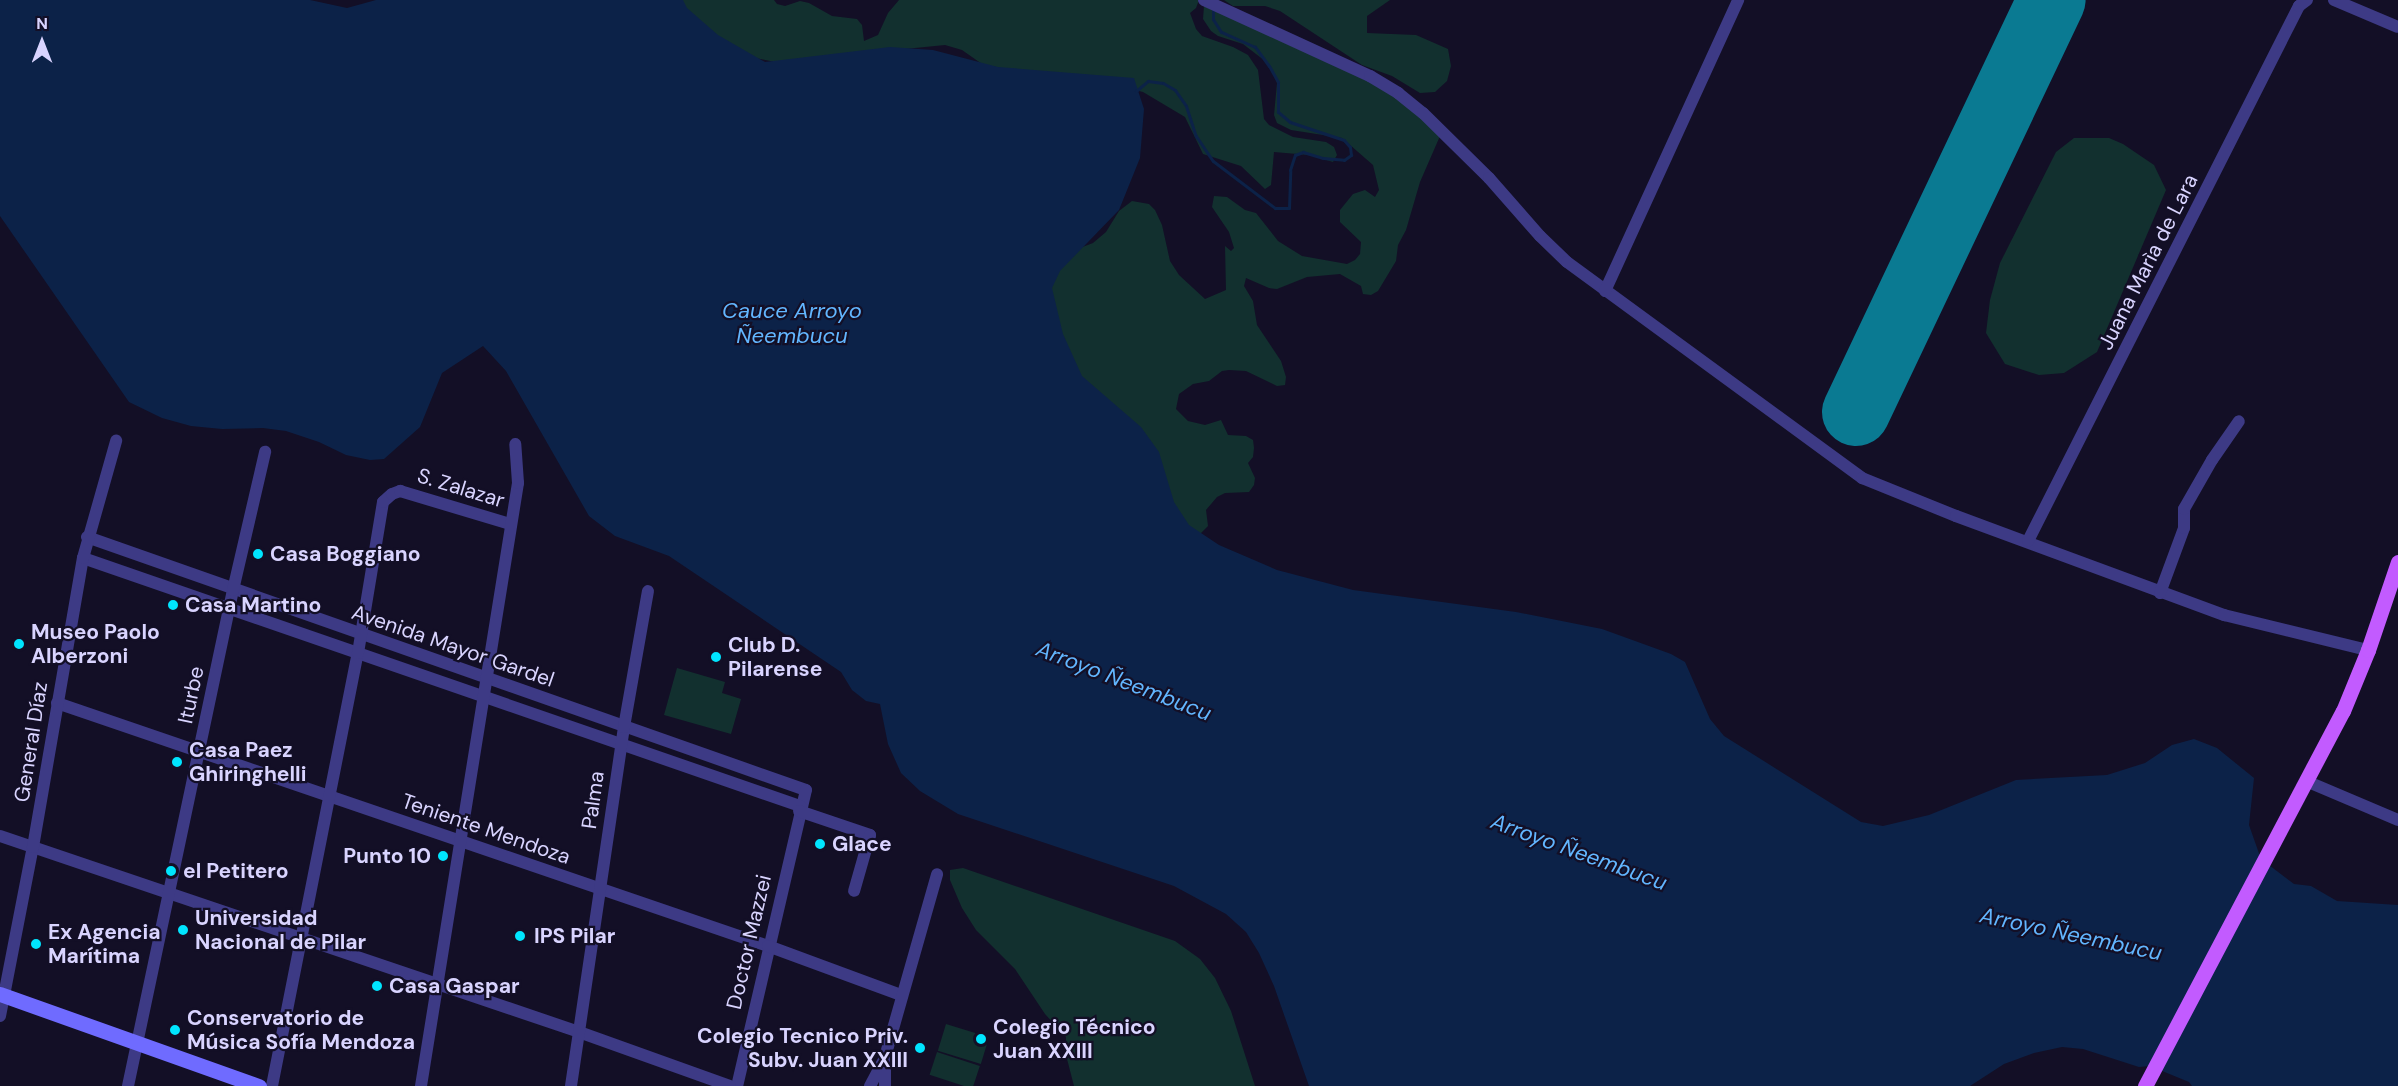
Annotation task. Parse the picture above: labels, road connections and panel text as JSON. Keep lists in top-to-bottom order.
{
  "streets": {
    "street": [
      "Juana Marìa de Lara",
      "S. Zalazar",
      "Avenida Mayor Gardel",
      "Iturbe",
      "General Díaz",
      "Palma",
      "Teniente Mendoza",
      "Doctor Mazzei"
    ]
  },
  "crossings": [
    ["S. Zalazar", "Avenida Mayor Gardel"],
    ["Avenida Mayor Gardel", "Iturbe"],
    ["Avenida Mayor Gardel", "General Díaz"],
    ["Avenida Mayor Gardel", "Palma"],
    ["Avenida Mayor Gardel", "Doctor Mazzei"],
    ["Iturbe", "Teniente Mendoza"],
    ["General Díaz", "Teniente Mendoza"],
    ["Palma", "Teniente Mendoza"],
    ["Teniente Mendoza", "Doctor Mazzei"]
  ],
  "water": ["Cauce Arroyo Ñeembucu", "Arroyo Ñeembucu"],
  "places": [
    "Casa Boggiano",
    "Casa Martino",
    "Museo Paolo Alberzoni",
    "Club D. Pilarense",
    "Casa Paez Ghiringhelli",
    "Glace",
    "Punto 10",
    "el Petitero",
    "Universidad Nacional de Pilar",
    "IPS Pilar",
    "Ex Agencia Marítima",
    "Casa Gaspar",
    "Conservatorio de Música Sofía Mendoza",
    "Colegio Técnico Juan XXIII",
    "Colegio Tecnico Priv. Subv. Juan XXIII"
  ],
  "north": "top"
}
